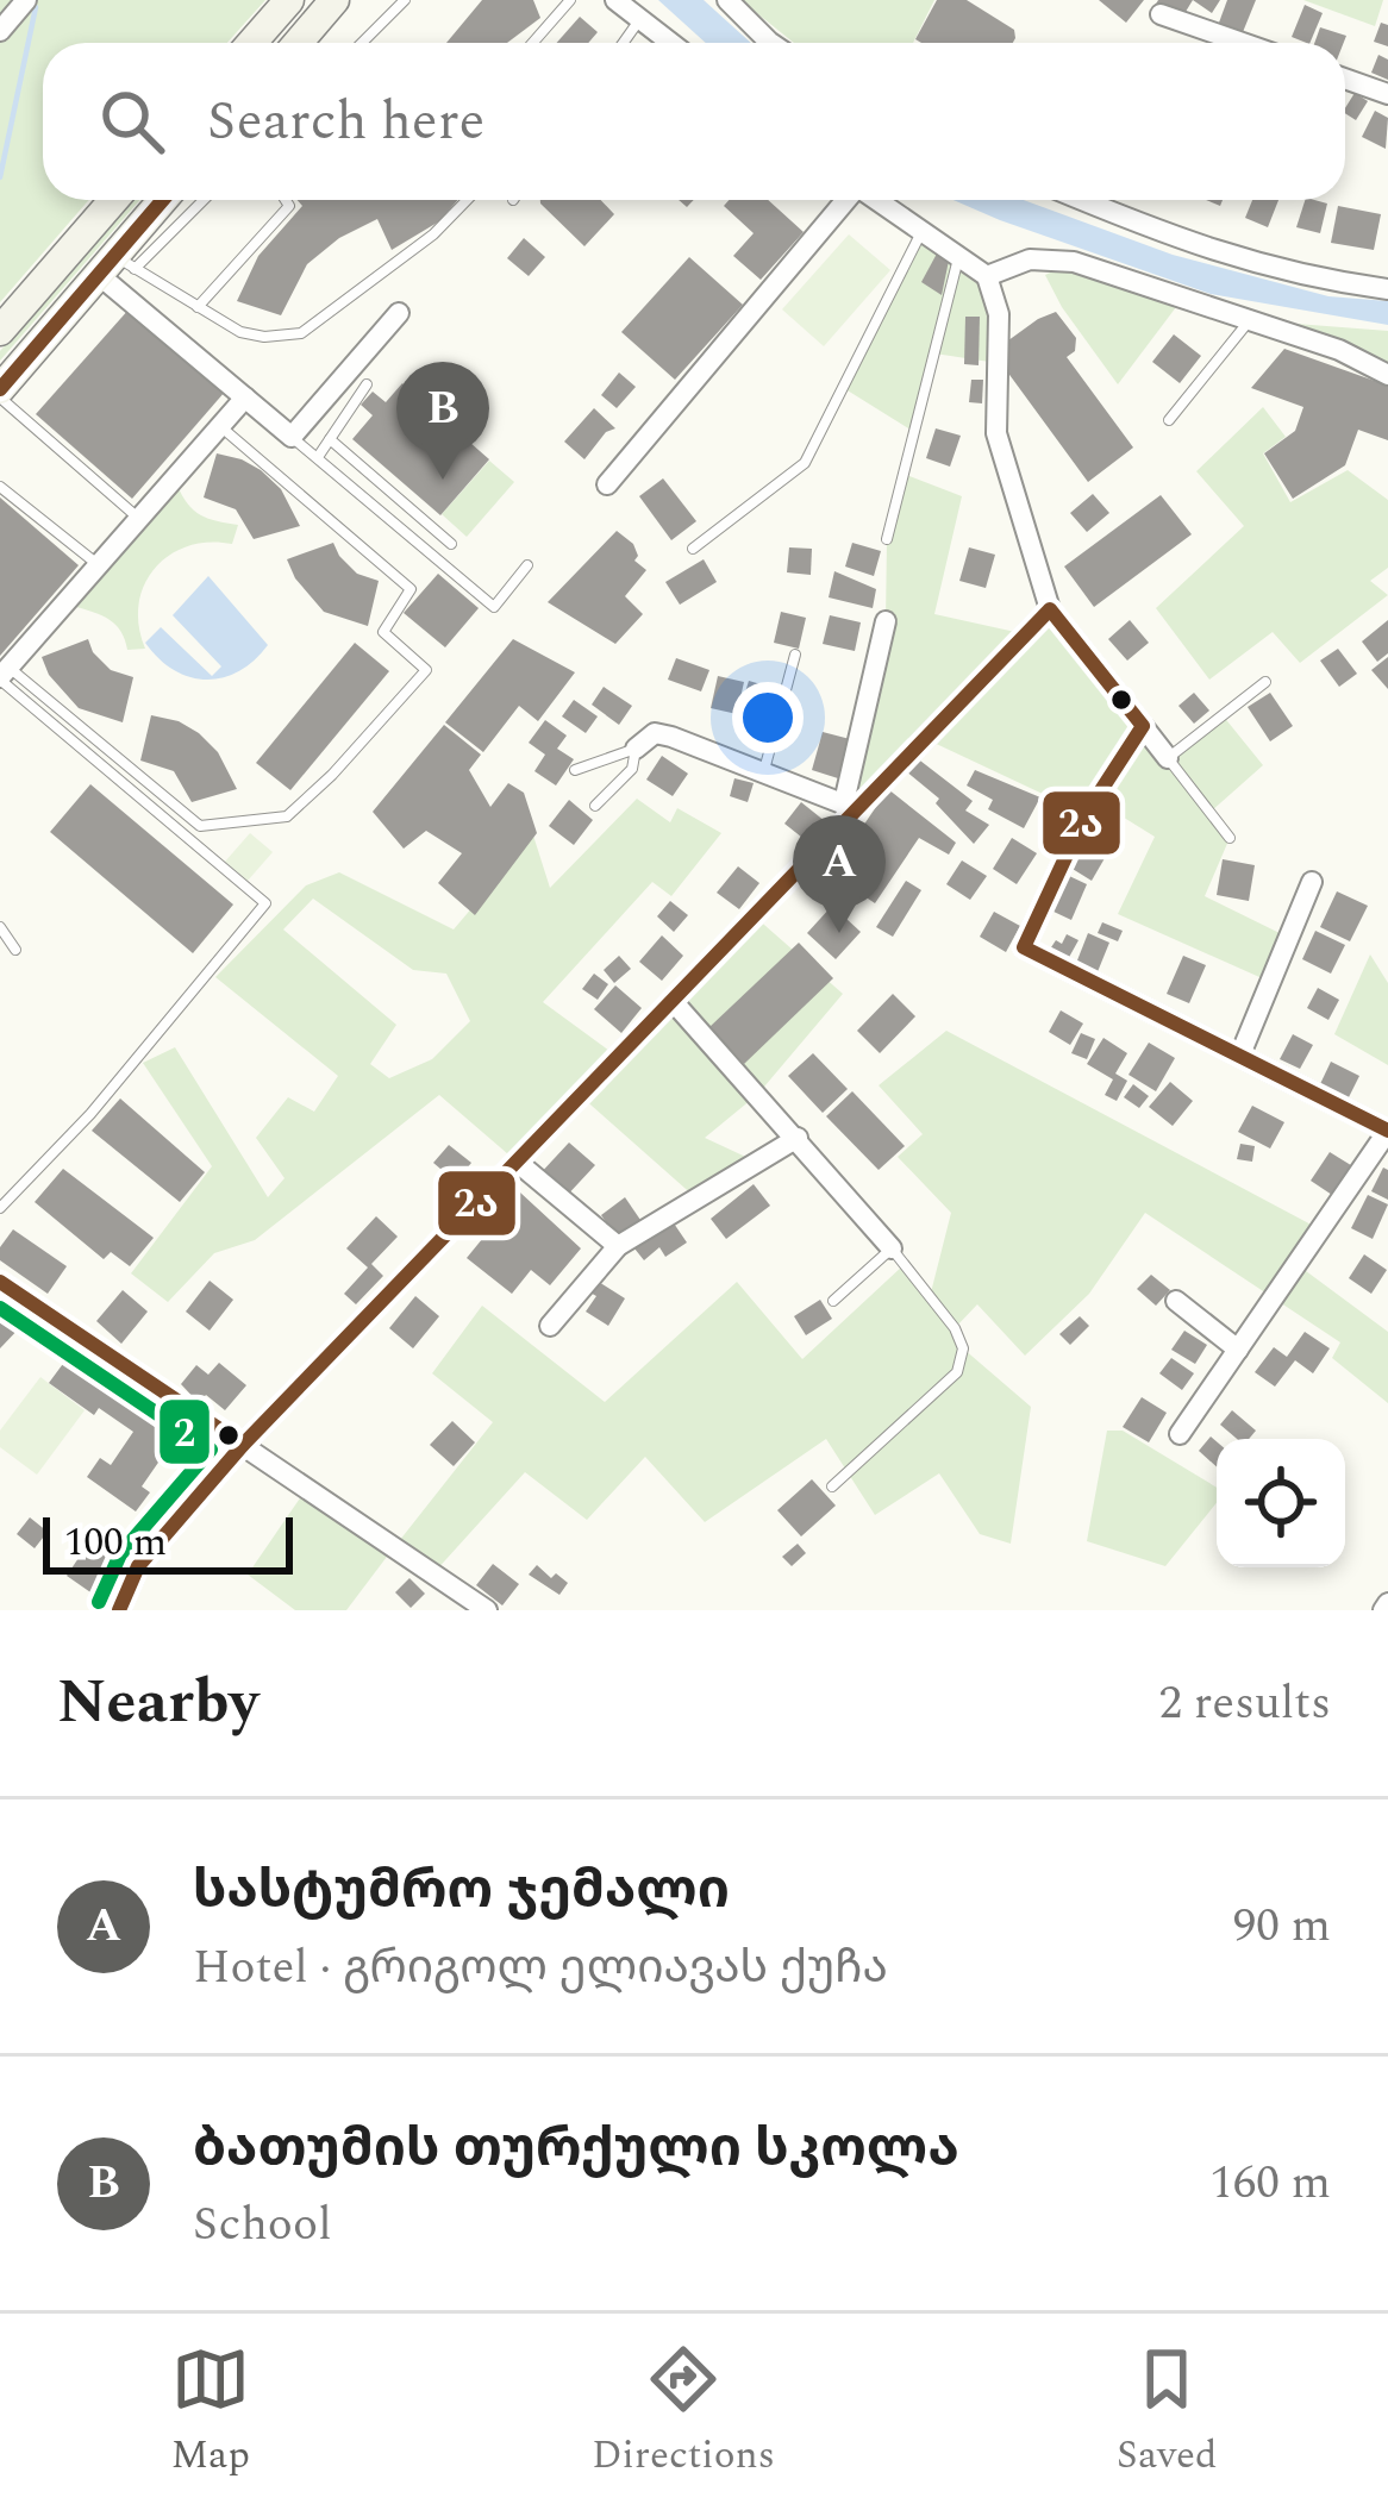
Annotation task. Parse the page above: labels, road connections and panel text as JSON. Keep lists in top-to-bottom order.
{
  "lines": ["transit line 2ა", "transit line 2"],
  "scale_bar": "100 m",
  "page": {
    "search": "Search here",
    "pins": ["B", "A"],
    "scale": "100 m",
    "heading": ["Nearby", "2 results"],
    "list": [
      {
        "mark": "A",
        "name": "სასტუმრო ჯემალი",
        "note": "Hotel · გრიგოლ ელიავას ქუჩა",
        "value": "90 m"
      },
      {
        "mark": "B",
        "name": "ბათუმის თურქული სკოლა",
        "note": "School",
        "value": "160 m"
      }
    ],
    "nav": ["Map", "Directions", "Saved"]
  }
}
